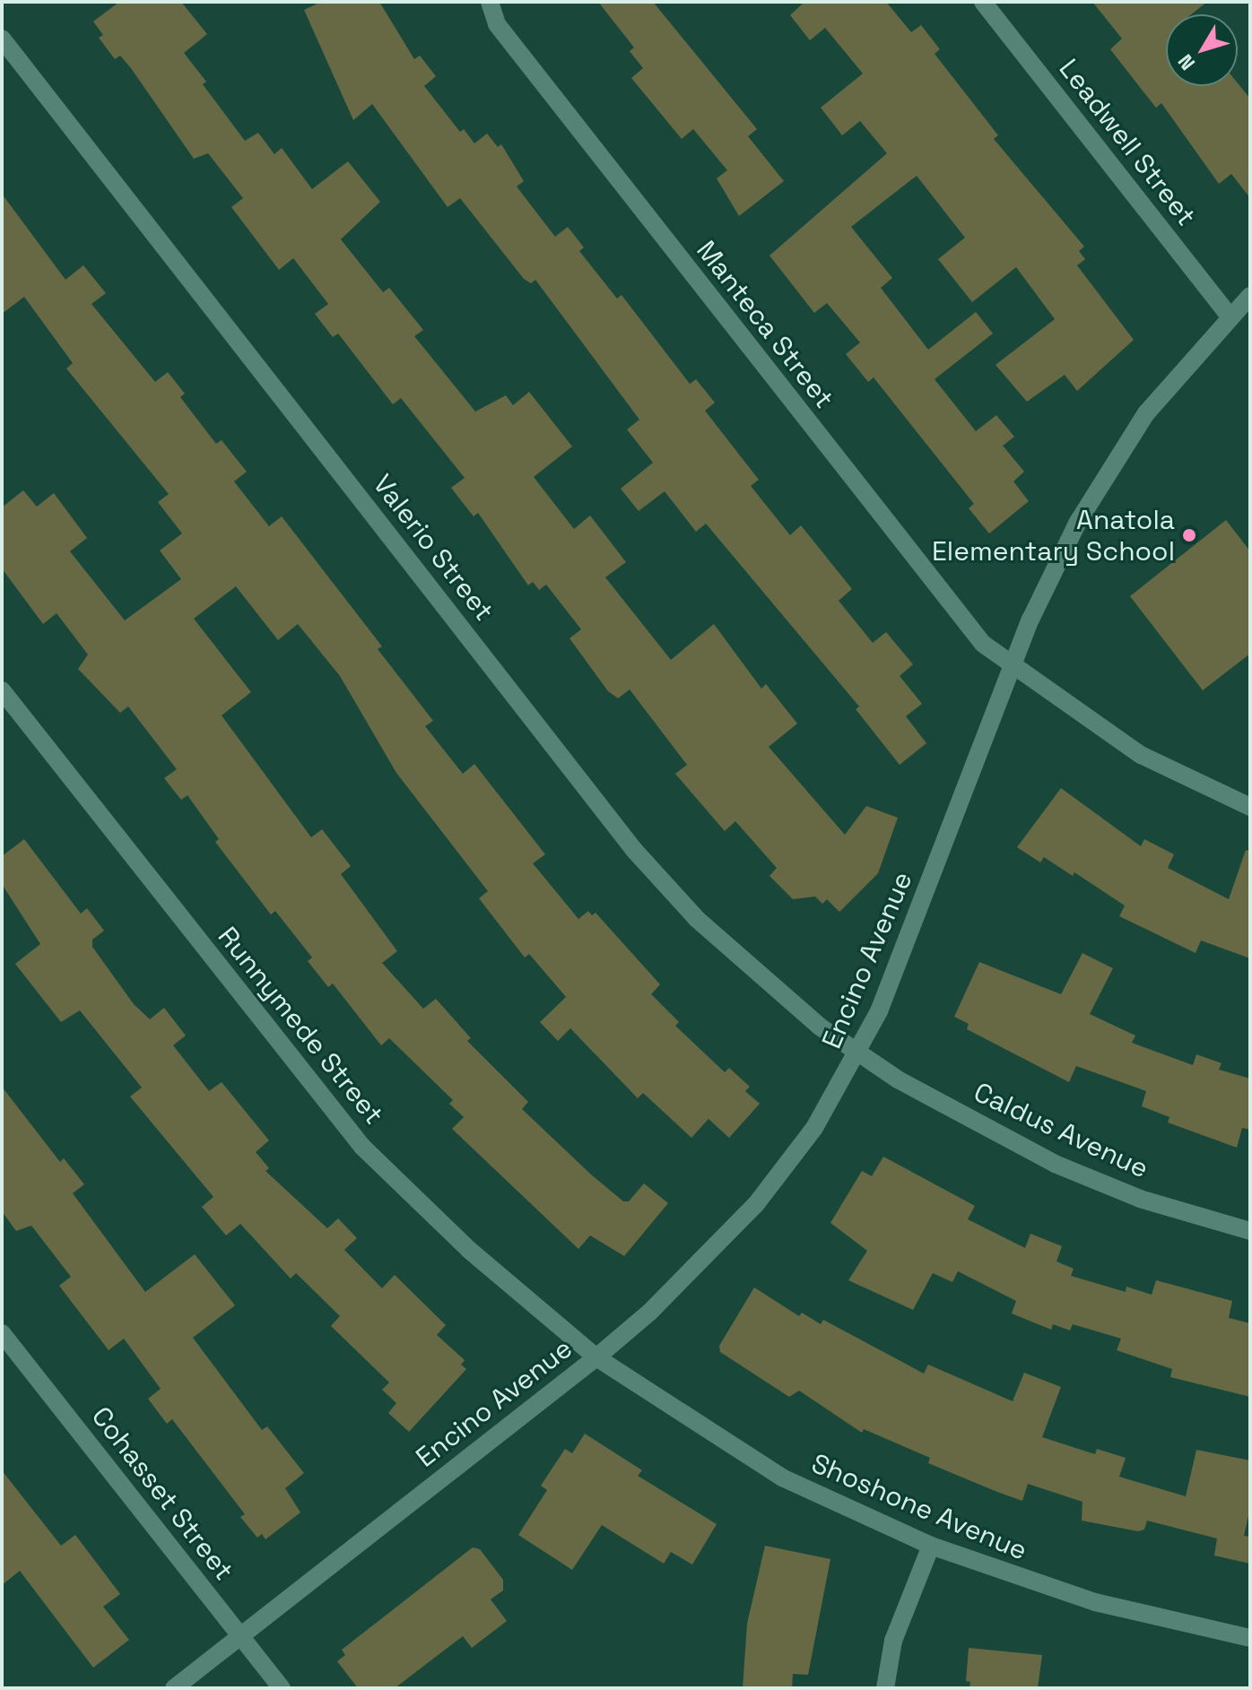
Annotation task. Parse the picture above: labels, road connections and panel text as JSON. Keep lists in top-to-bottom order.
{
  "streets": {
    "street": [
      "Leadwell Street",
      "Manteca Street",
      "Valerio Street",
      "Encino Avenue",
      "Runnymede Street",
      "Caldus Avenue",
      "Cohasset Street",
      "Shoshone Avenue"
    ]
  },
  "crossings": [
    ["Leadwell Street", "Encino Avenue"],
    ["Manteca Street", "Encino Avenue"],
    ["Valerio Street", "Encino Avenue"],
    ["Valerio Street", "Caldus Avenue"],
    ["Encino Avenue", "Runnymede Street"],
    ["Encino Avenue", "Caldus Avenue"],
    ["Encino Avenue", "Cohasset Street"],
    ["Encino Avenue", "Shoshone Avenue"],
    ["Runnymede Street", "Shoshone Avenue"]
  ],
  "places": ["Anatola Elementary School"],
  "north": "bottom left"
}
